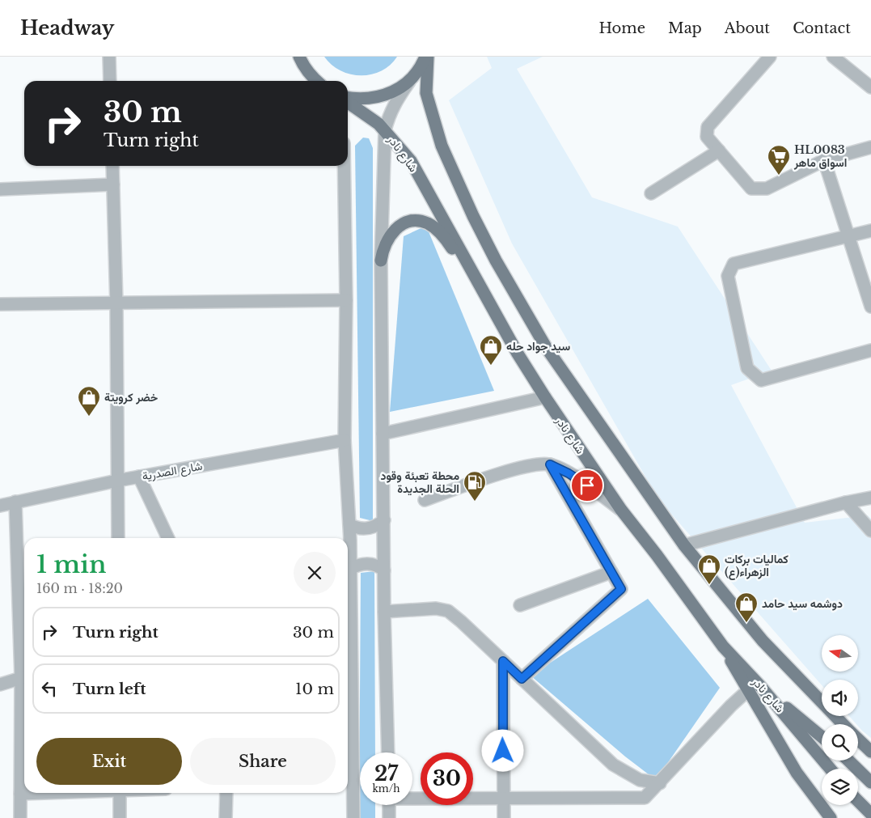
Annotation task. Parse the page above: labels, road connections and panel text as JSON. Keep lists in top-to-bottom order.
{
  "streets": {
    "main road": ["شارع نادر"],
    "street": ["شارع الصدرية"]
  },
  "places": {
    "supermarket": ["HL0083 اسواق ماهر"],
    "shop": [
      "سيد جواد حله",
      "خضر كرويتة",
      "كماليات بركات الزهراء(ع)",
      "دوشمه سيد حامد"
    ],
    "fuel station": ["محطة تعبئة وقود الحلة الجديدة"]
  },
  "north": "left",
  "page": {
    "header": "Headway",
    "nav": [
      "Home",
      "Map",
      "About",
      "Contact"
    ],
    "turn": ["30 m", "Turn right"],
    "heading": ["1 min", "160 m · 18:20"],
    "list": [
      {
        "name": "Turn right",
        "value": "30 m"
      },
      {
        "name": "Turn left",
        "value": "10 m"
      }
    ],
    "buttons": ["Exit", "Share"],
    "speed": "27 km/h",
    "limit": "30"
  }
}
